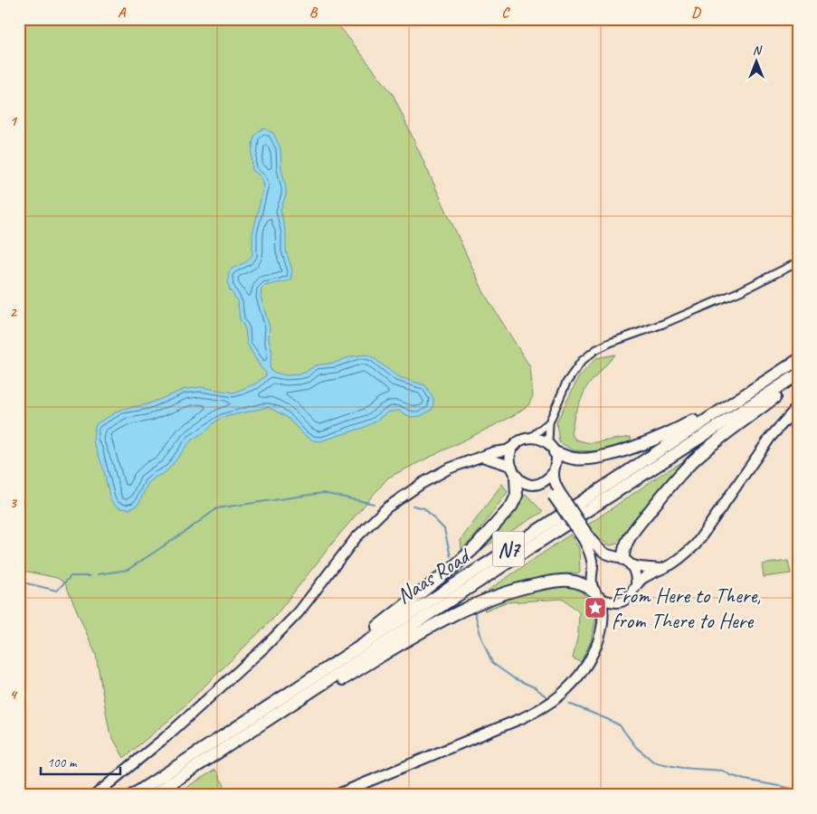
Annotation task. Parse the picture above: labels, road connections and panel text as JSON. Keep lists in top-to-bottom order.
{
  "streets": {
    "highway": ["N7", "Naas Road"]
  },
  "crossings": [
    ["N7", "Naas Road"]
  ],
  "places": {
    "place": ["From Here to There, from There to Here"]
  },
  "scale_bar": "100 m",
  "north": "top",
  "grid": {
    "columns": [
      "A",
      "B",
      "C",
      "D"
    ],
    "rows": [
      "1",
      "2",
      "3",
      "4"
    ]
  }
}
